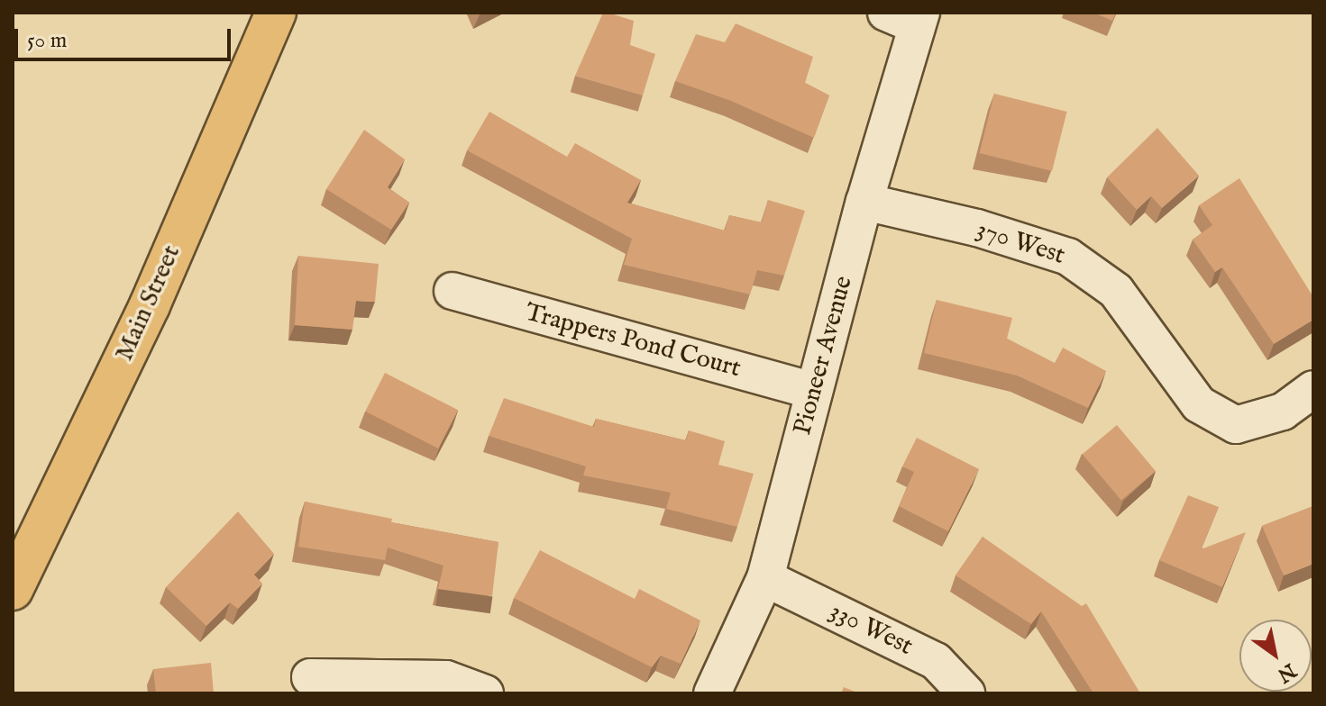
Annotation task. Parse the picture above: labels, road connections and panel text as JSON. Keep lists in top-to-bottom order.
{
  "streets": {
    "highway": ["Main Street"],
    "street": [
      "370 West",
      "Trappers Pond Court",
      "Pioneer Avenue",
      "330 West"
    ]
  },
  "crossings": [
    ["370 West", "Pioneer Avenue"],
    ["Trappers Pond Court", "Pioneer Avenue"],
    ["Pioneer Avenue", "330 West"]
  ],
  "scale_bar": "50 m",
  "north": "bottom right"
}
